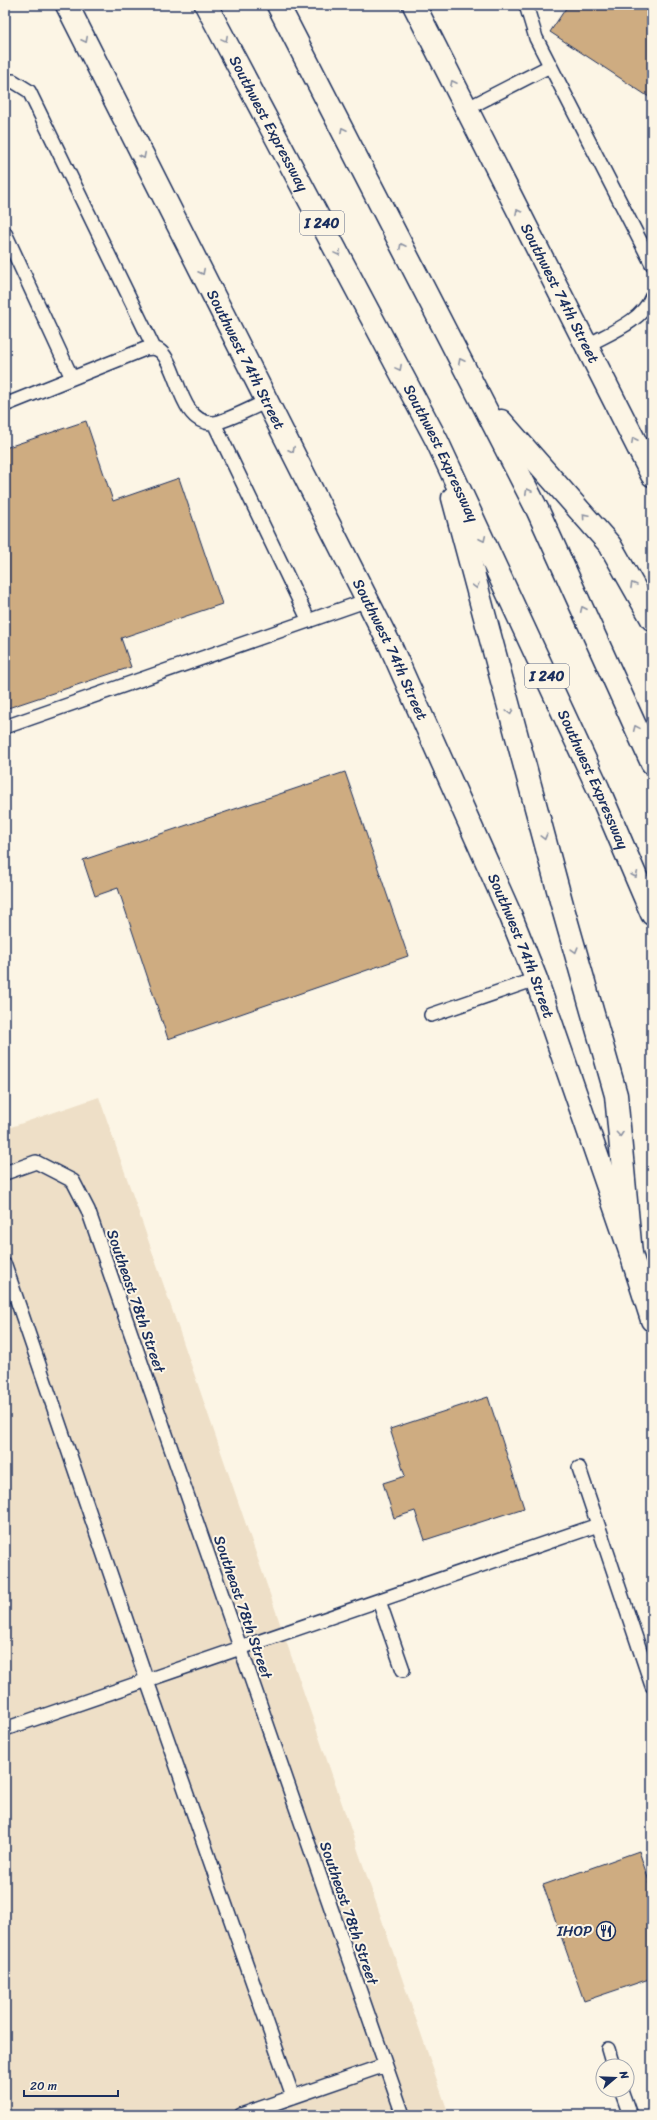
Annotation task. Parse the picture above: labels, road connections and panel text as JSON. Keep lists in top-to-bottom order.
{
  "streets": {
    "main road": ["Southwest Expressway", "I 240", "Southwest 74th Street"],
    "lane": ["Southeast 78th Street"]
  },
  "places": {
    "restaurant": ["IHOP"]
  },
  "scale_bar": "20 m",
  "north": "right"
}
